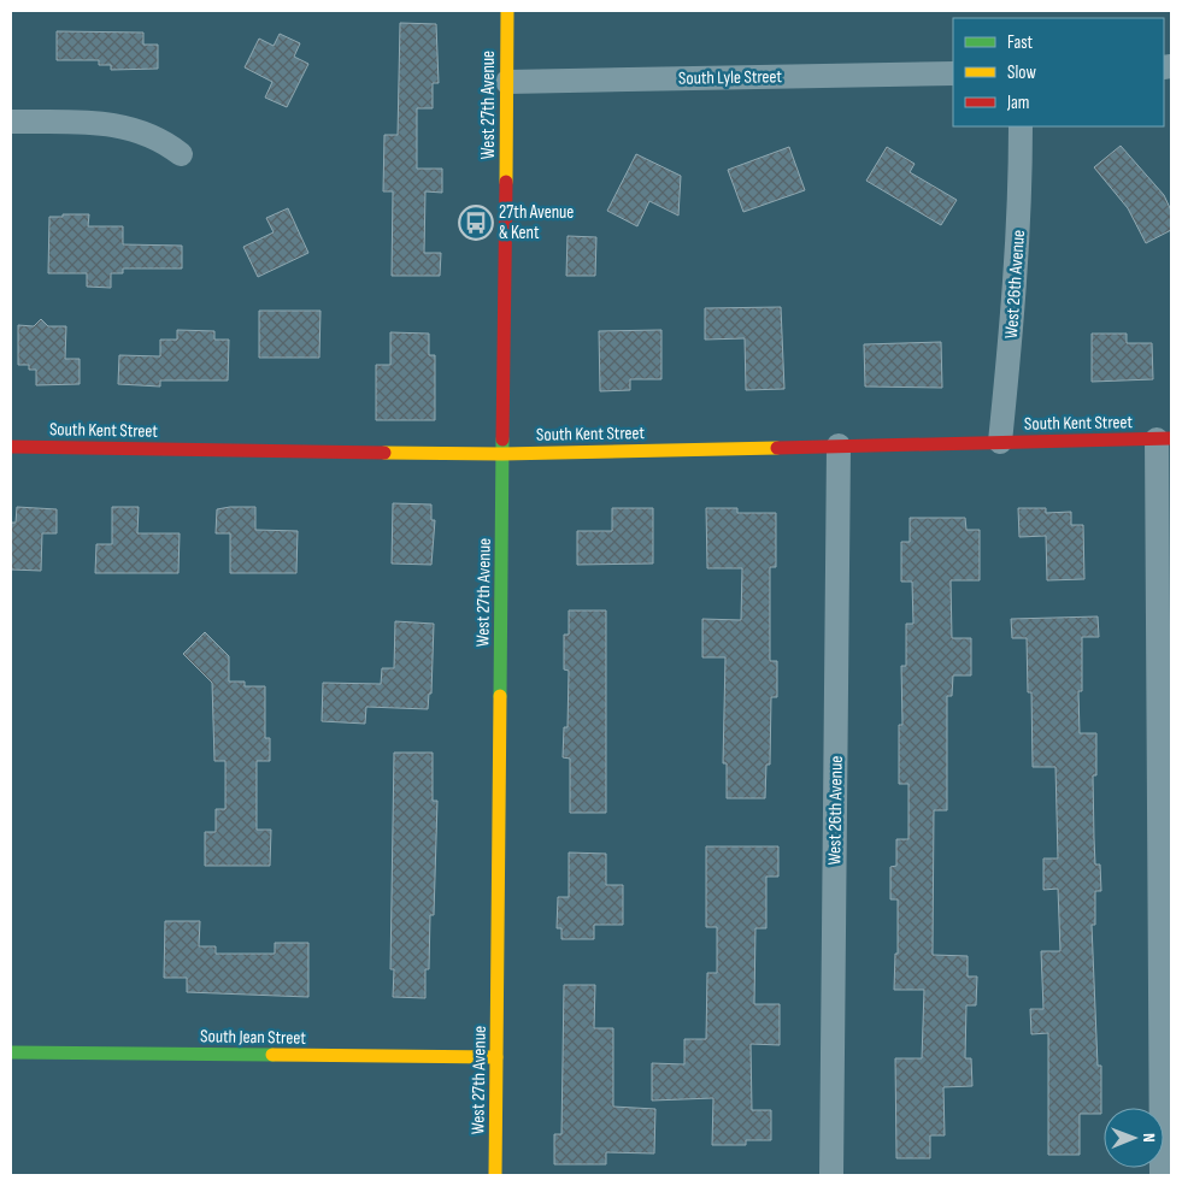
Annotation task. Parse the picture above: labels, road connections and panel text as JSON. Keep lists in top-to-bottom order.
{
  "streets": {
    "street": [
      "South Lyle Street",
      "West 27th Avenue",
      "West 26th Avenue",
      "South Kent Street",
      "South Jean Street"
    ]
  },
  "crossings": [
    ["South Lyle Street", "West 27th Avenue"],
    ["West 27th Avenue", "South Kent Street"],
    ["West 27th Avenue", "South Jean Street"],
    ["West 26th Avenue", "South Kent Street"]
  ],
  "places": {
    "bus stop": ["27th Avenue & Kent"]
  },
  "legend": ["Fast", "Slow", "Jam"],
  "north": "right"
}
